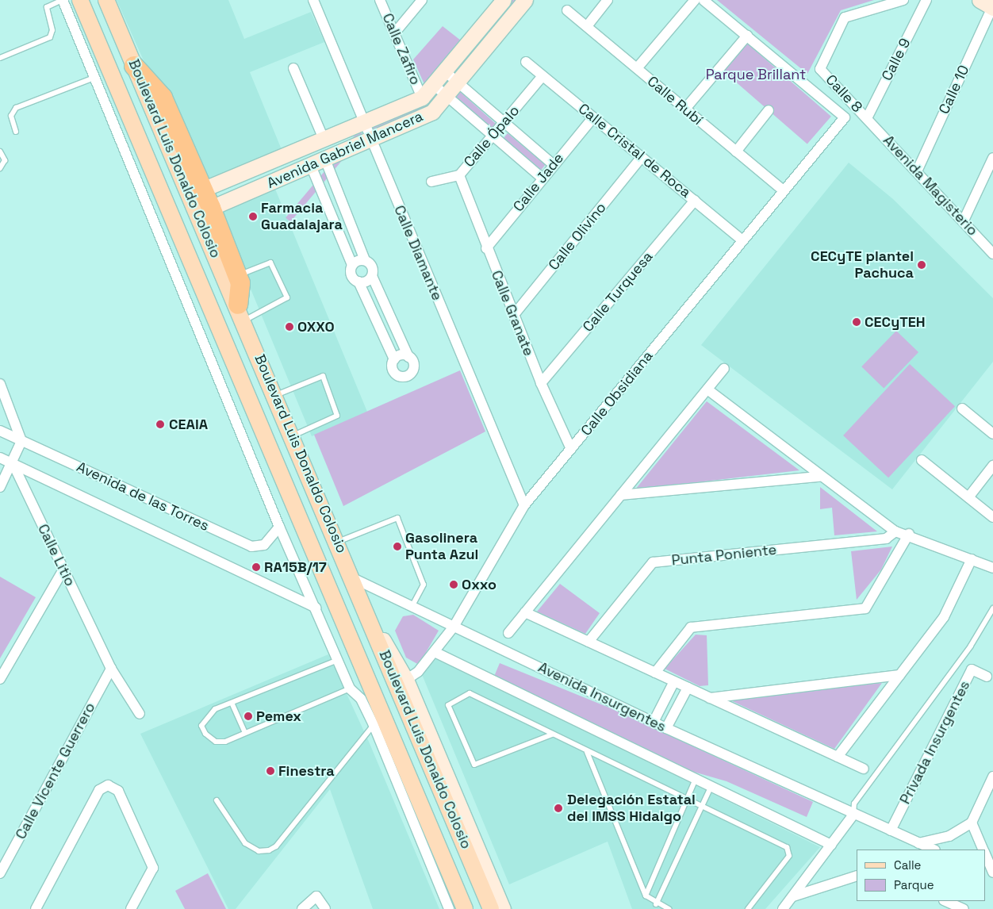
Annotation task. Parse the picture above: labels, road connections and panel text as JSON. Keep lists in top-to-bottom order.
{
  "streets": {
    "main road": ["Boulevard Luis Donaldo Colosio"],
    "street": [
      "Calle Zafiro",
      "Calle 9",
      "Calle 10",
      "Calle 8",
      "Calle Rubí",
      "Calle Ópalo",
      "Avenida Gabriel Mancera",
      "Calle Cristal de Roca",
      "Calle Jade",
      "Avenida Magisterio",
      "Calle Olivino",
      "Calle Diamante",
      "Calle Turquesa",
      "Calle Granate",
      "Calle Obsidiana",
      "Avenida de las Torres",
      "Calle Litio",
      "Punta Poniente",
      "Avenida Insurgentes",
      "Privada Insurgentes",
      "Calle Vicente Guerrero"
    ]
  },
  "crossings": [
    ["Calle Zafiro", "Avenida Gabriel Mancera"],
    ["Calle 9", "Calle 8"],
    ["Calle 9", "Avenida Magisterio"],
    ["Calle 10", "Avenida Magisterio"],
    ["Calle 8", "Avenida Magisterio"],
    ["Calle Rubí", "Calle Obsidiana"],
    ["Calle Ópalo", "Calle Cristal de Roca"],
    ["Calle Ópalo", "Calle Granate"],
    ["Avenida Gabriel Mancera", "Calle Diamante"],
    ["Calle Cristal de Roca", "Calle Jade"],
    ["Calle Cristal de Roca", "Calle Olivino"],
    ["Calle Cristal de Roca", "Calle Turquesa"],
    ["Calle Cristal de Roca", "Calle Obsidiana"],
    ["Boulevard Luis Donaldo Colosio", "Avenida Insurgentes"],
    ["Calle Jade", "Calle Granate"],
    ["Calle Olivino", "Calle Granate"],
    ["Calle Diamante", "Calle Obsidiana"],
    ["Calle Turquesa", "Calle Granate"],
    ["Calle Granate", "Calle Obsidiana"],
    ["Calle Obsidiana", "Avenida Insurgentes"],
    ["Calle Litio", "Calle Vicente Guerrero"],
    ["Avenida Insurgentes", "Privada Insurgentes"]
  ],
  "parks": ["Parque Brillant"],
  "places": [
    "Farmacia Guadalajara",
    "CECyTE plantel Pachuca",
    "CECyTEH",
    "OXXO",
    "CEAIA",
    "Gasolinera Punta Azul",
    "RA15B/17",
    "Oxxo",
    "Pemex",
    "Finestra",
    "Delegación Estatal del IMSS Hidalgo"
  ],
  "legend": ["Calle", "Parque"]
}
